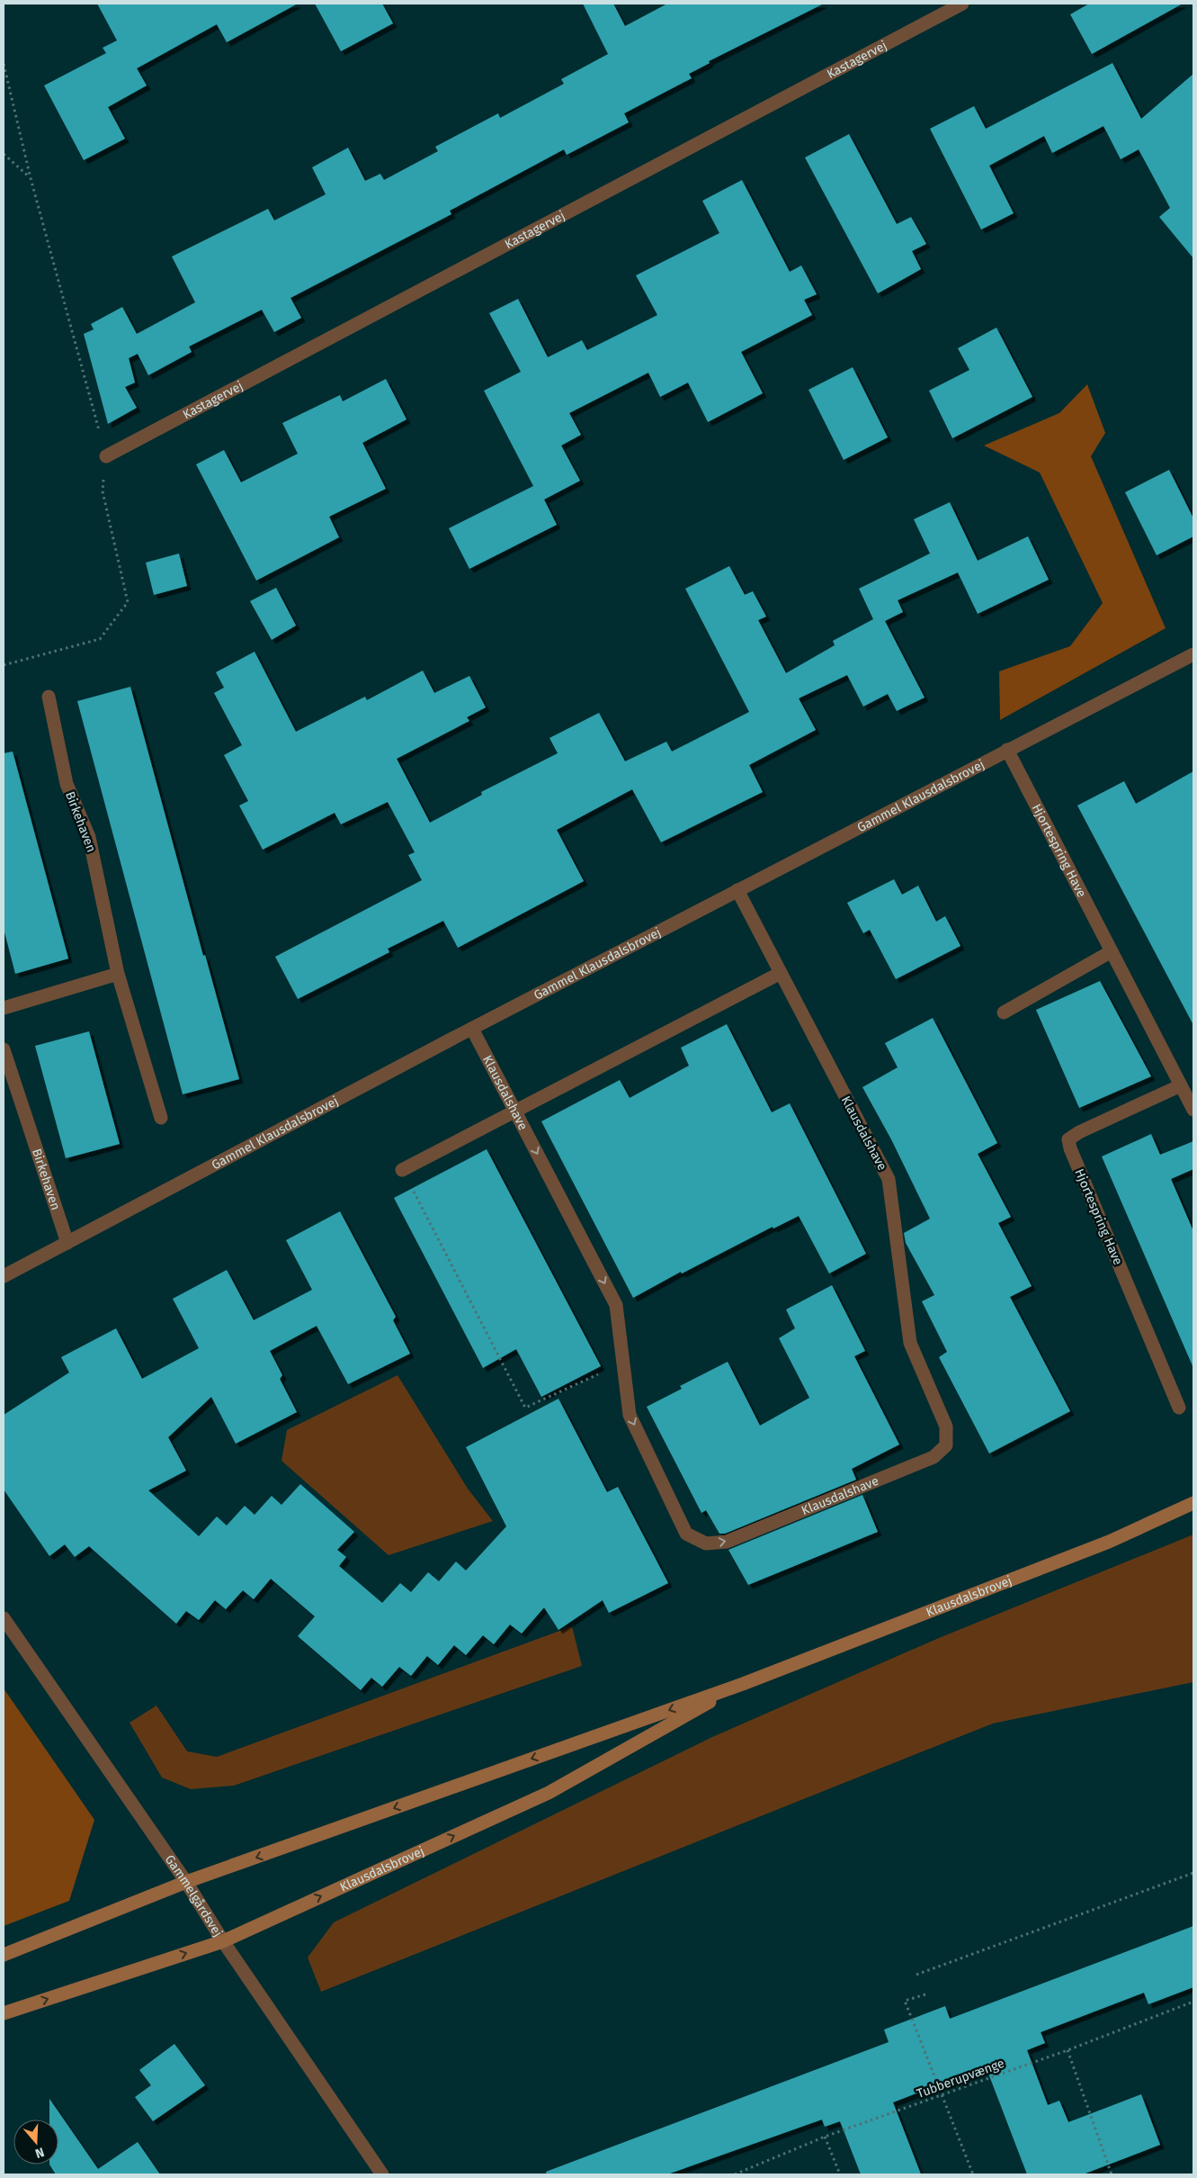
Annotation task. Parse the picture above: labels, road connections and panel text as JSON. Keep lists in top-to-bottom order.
{
  "streets": {
    "street": [
      "Kastagervej",
      "Gammel Klausdalsbrovej",
      "Birkehaven",
      "Hjortespring Have",
      "Klausdalshave",
      "Klausdalsbrovej",
      "Gammelgårdsvej"
    ],
    "path": ["Tubberupvænge"]
  },
  "crossings": [
    ["Gammel Klausdalsbrovej", "Birkehaven"],
    ["Gammel Klausdalsbrovej", "Hjortespring Have"],
    ["Gammel Klausdalsbrovej", "Klausdalshave"],
    ["Klausdalsbrovej", "Gammelgårdsvej"]
  ],
  "north": "bottom"
}
